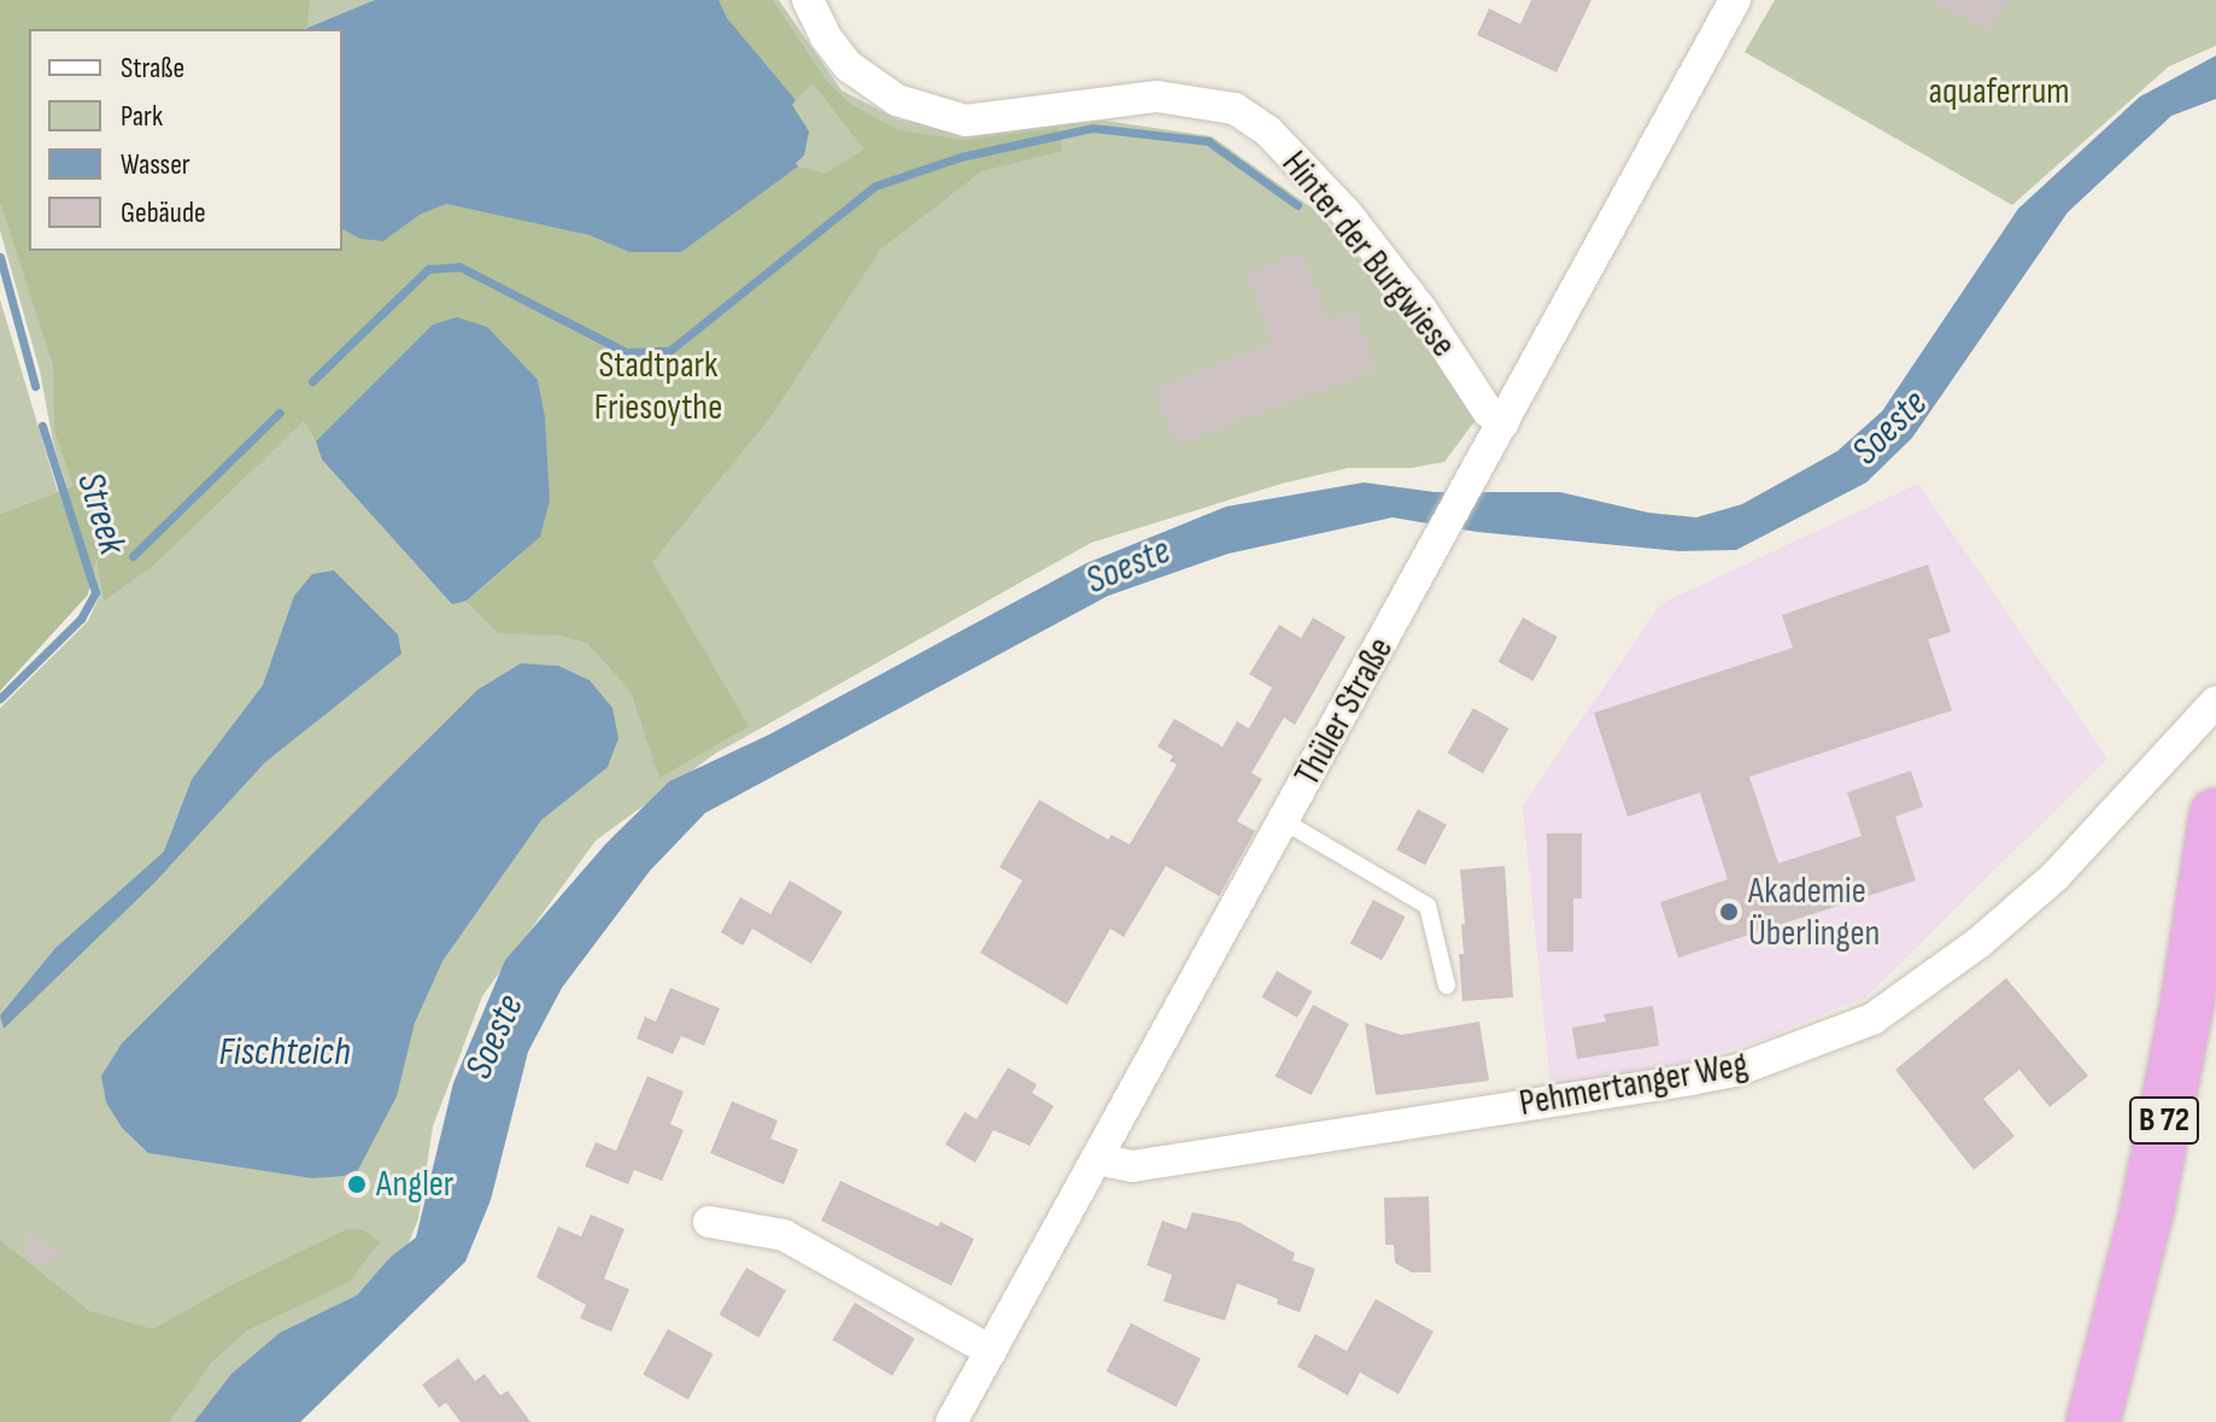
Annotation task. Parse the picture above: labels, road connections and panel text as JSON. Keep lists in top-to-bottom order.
{
  "streets": {
    "highway": ["B 72"],
    "street": ["Hinter der Burgwiese", "Thüler Straße", "Pehmertanger Weg"]
  },
  "crossings": [
    ["Hinter der Burgwiese", "Thüler Straße"],
    ["Thüler Straße", "Pehmertanger Weg"]
  ],
  "water": ["Soeste", "Streek", "Fischteich"],
  "parks": ["aquaferrum", "Stadtpark Friesoythe"],
  "places": ["Akademie Überlingen", "Angler"],
  "legend": [
    "Straße",
    "Park",
    "Wasser",
    "Gebäude"
  ]
}
